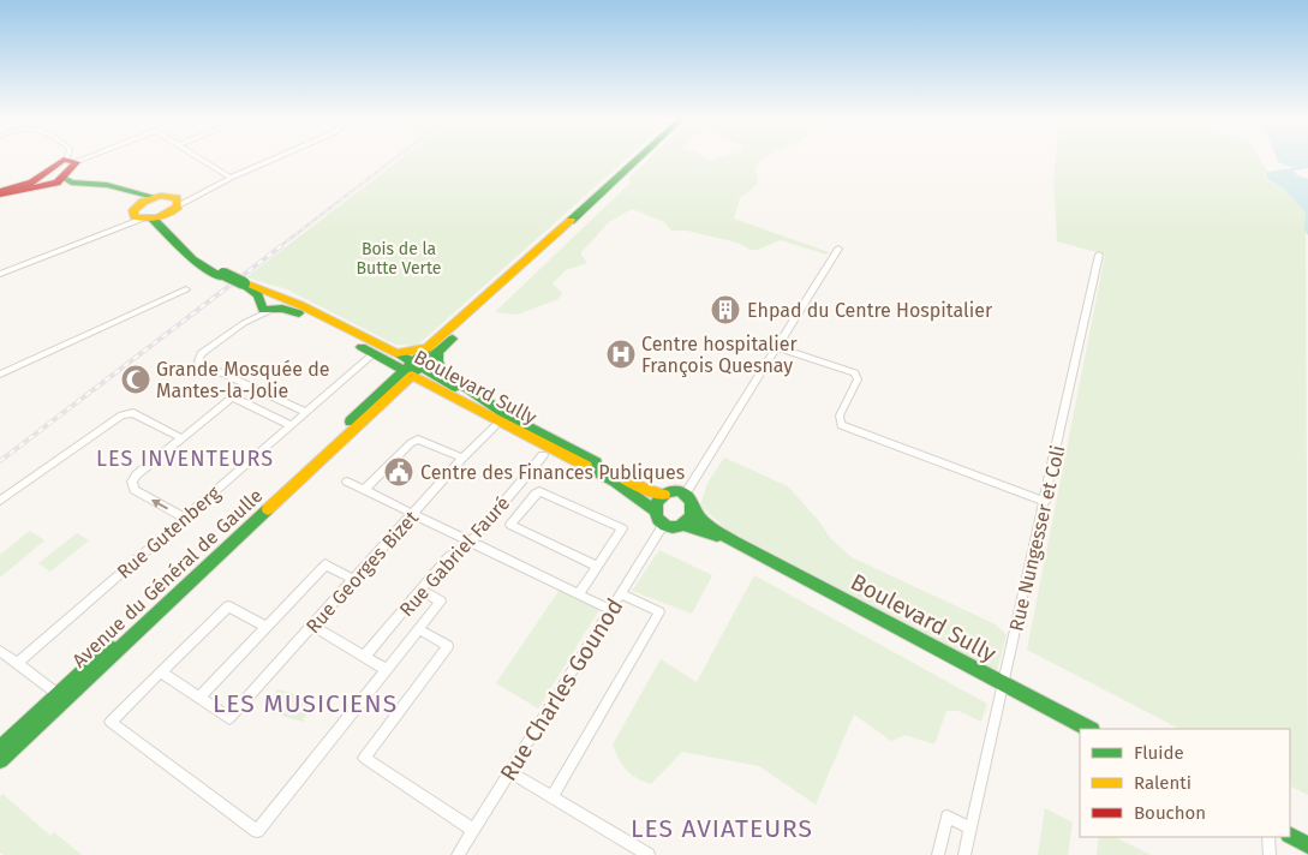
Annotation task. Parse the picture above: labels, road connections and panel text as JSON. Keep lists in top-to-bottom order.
{
  "streets": {
    "main road": ["Boulevard Sully", "Avenue du Général de Gaulle"],
    "street": [
      "Rue Gutenberg",
      "Rue Nungesser et Coli",
      "Rue Gabriel Fauré",
      "Rue Georges Bizet",
      "Rue Charles Gounod"
    ]
  },
  "crossings": [
    ["Boulevard Sully", "Rue Gutenberg"],
    ["Boulevard Sully", "Rue Nungesser et Coli"],
    ["Boulevard Sully", "Avenue du Général de Gaulle"],
    ["Boulevard Sully", "Rue Charles Gounod"]
  ],
  "districts": ["LES INVENTEURS", "LES MUSICIENS", "LES AVIATEURS"],
  "parks": ["Bois de la Butte Verte"],
  "places": {
    "building": ["Ehpad du Centre Hospitalier"],
    "hospital": ["Centre hospitalier François Quesnay"],
    "mosque": ["Grande Mosquée de Mantes-la-Jolie"],
    "public building": ["Centre des Finances Publiques"]
  },
  "legend": ["Fluide", "Ralenti", "Bouchon"]
}
